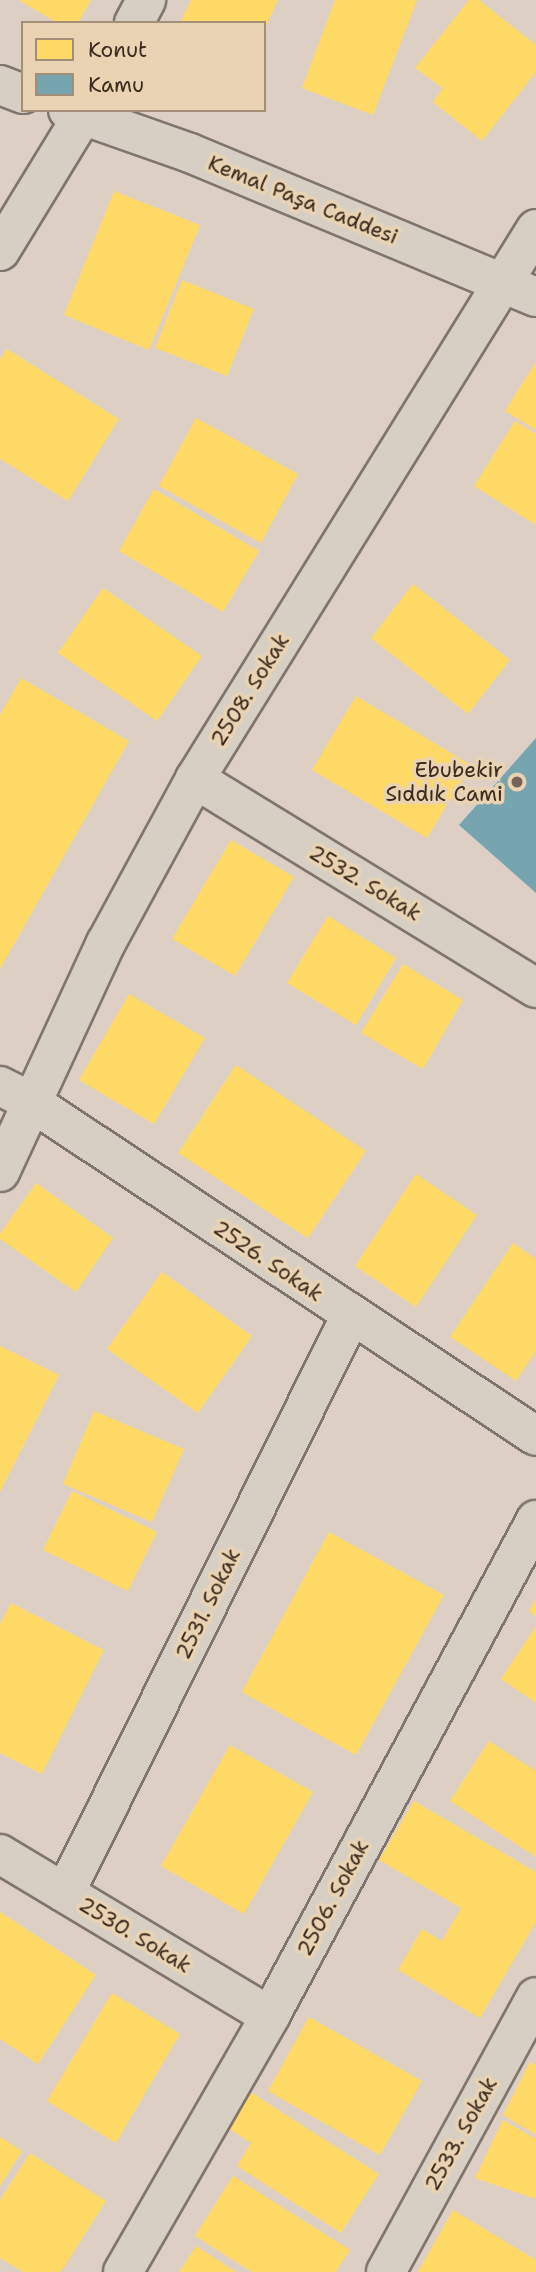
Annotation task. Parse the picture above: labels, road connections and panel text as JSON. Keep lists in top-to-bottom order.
{
  "streets": {
    "street": [
      "Kemal Paşa Caddesi",
      "2508. Sokak",
      "2532. Sokak",
      "2526. Sokak",
      "2531. Sokak",
      "2506. Sokak",
      "2530. Sokak",
      "2533. Sokak"
    ]
  },
  "crossings": [
    ["Kemal Paşa Caddesi", "2508. Sokak"],
    ["2508. Sokak", "2532. Sokak"],
    ["2508. Sokak", "2526. Sokak"],
    ["2526. Sokak", "2531. Sokak"],
    ["2531. Sokak", "2530. Sokak"],
    ["2506. Sokak", "2530. Sokak"]
  ],
  "places": ["Ebubekir Sıddık Cami"],
  "legend": ["Konut", "Kamu"]
}
